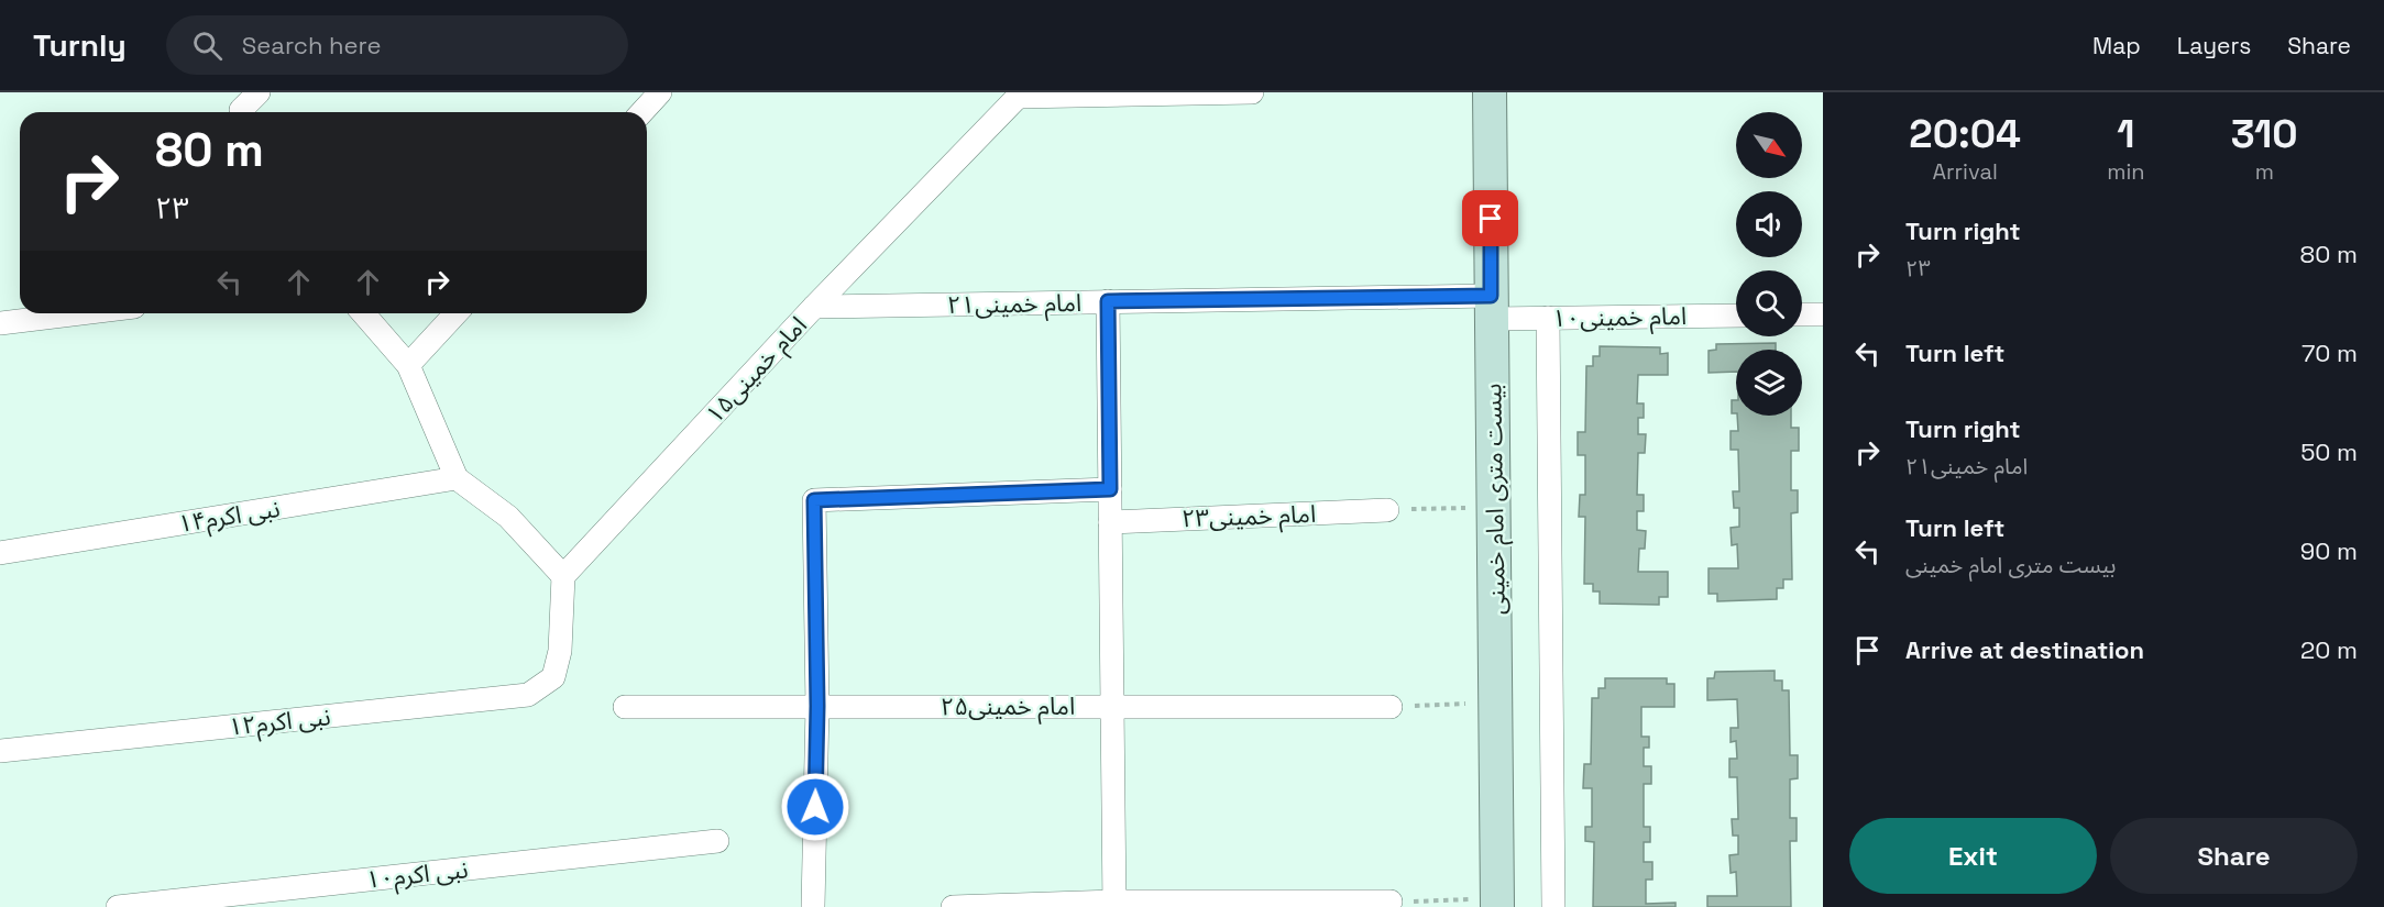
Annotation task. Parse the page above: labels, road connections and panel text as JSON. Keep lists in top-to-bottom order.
{
  "streets": {
    "main road": ["بیست متری امام خمینی"],
    "street": [
      "امام خمینی۲۱",
      "امام خمینی۱۰",
      "۱۵امام خمینی",
      "نبی اکرم۱۴",
      "امام خمینی۲۳",
      "امام خمینی۲۵",
      "نبی اکرم۱۲",
      "نبی اکرم۱۰"
    ]
  },
  "crossings": [
    ["امام خمینی۲۱", "امام خمینی۱۰"],
    ["امام خمینی۲۱", "۱۵امام خمینی"],
    ["امام خمینی۲۱", "بیست متری امام خمینی"],
    ["امام خمینی۱۰", "بیست متری امام خمینی"],
    ["۱۵امام خمینی", "نبی اکرم۱۲"]
  ],
  "north": "bottom right",
  "page": {
    "header": "Turnly",
    "search": "Search here",
    "nav": ["Map", "Layers", "Share"],
    "eta": [
      "20:04",
      "Arrival",
      "1",
      "min",
      "310",
      "m"
    ],
    "turn": ["80 m", "۲۳"],
    "list": [
      {
        "name": "Turn right",
        "note": "۲۳",
        "value": "80 m"
      },
      {
        "name": "Turn left",
        "value": "70 m"
      },
      {
        "name": "Turn right",
        "note": "امام خمینی۲۱",
        "value": "50 m"
      },
      {
        "name": "Turn left",
        "note": "بیست متری امام خمینی",
        "value": "90 m"
      },
      {
        "name": "Arrive at destination",
        "value": "20 m"
      }
    ],
    "buttons": ["Exit", "Share"]
  }
}
